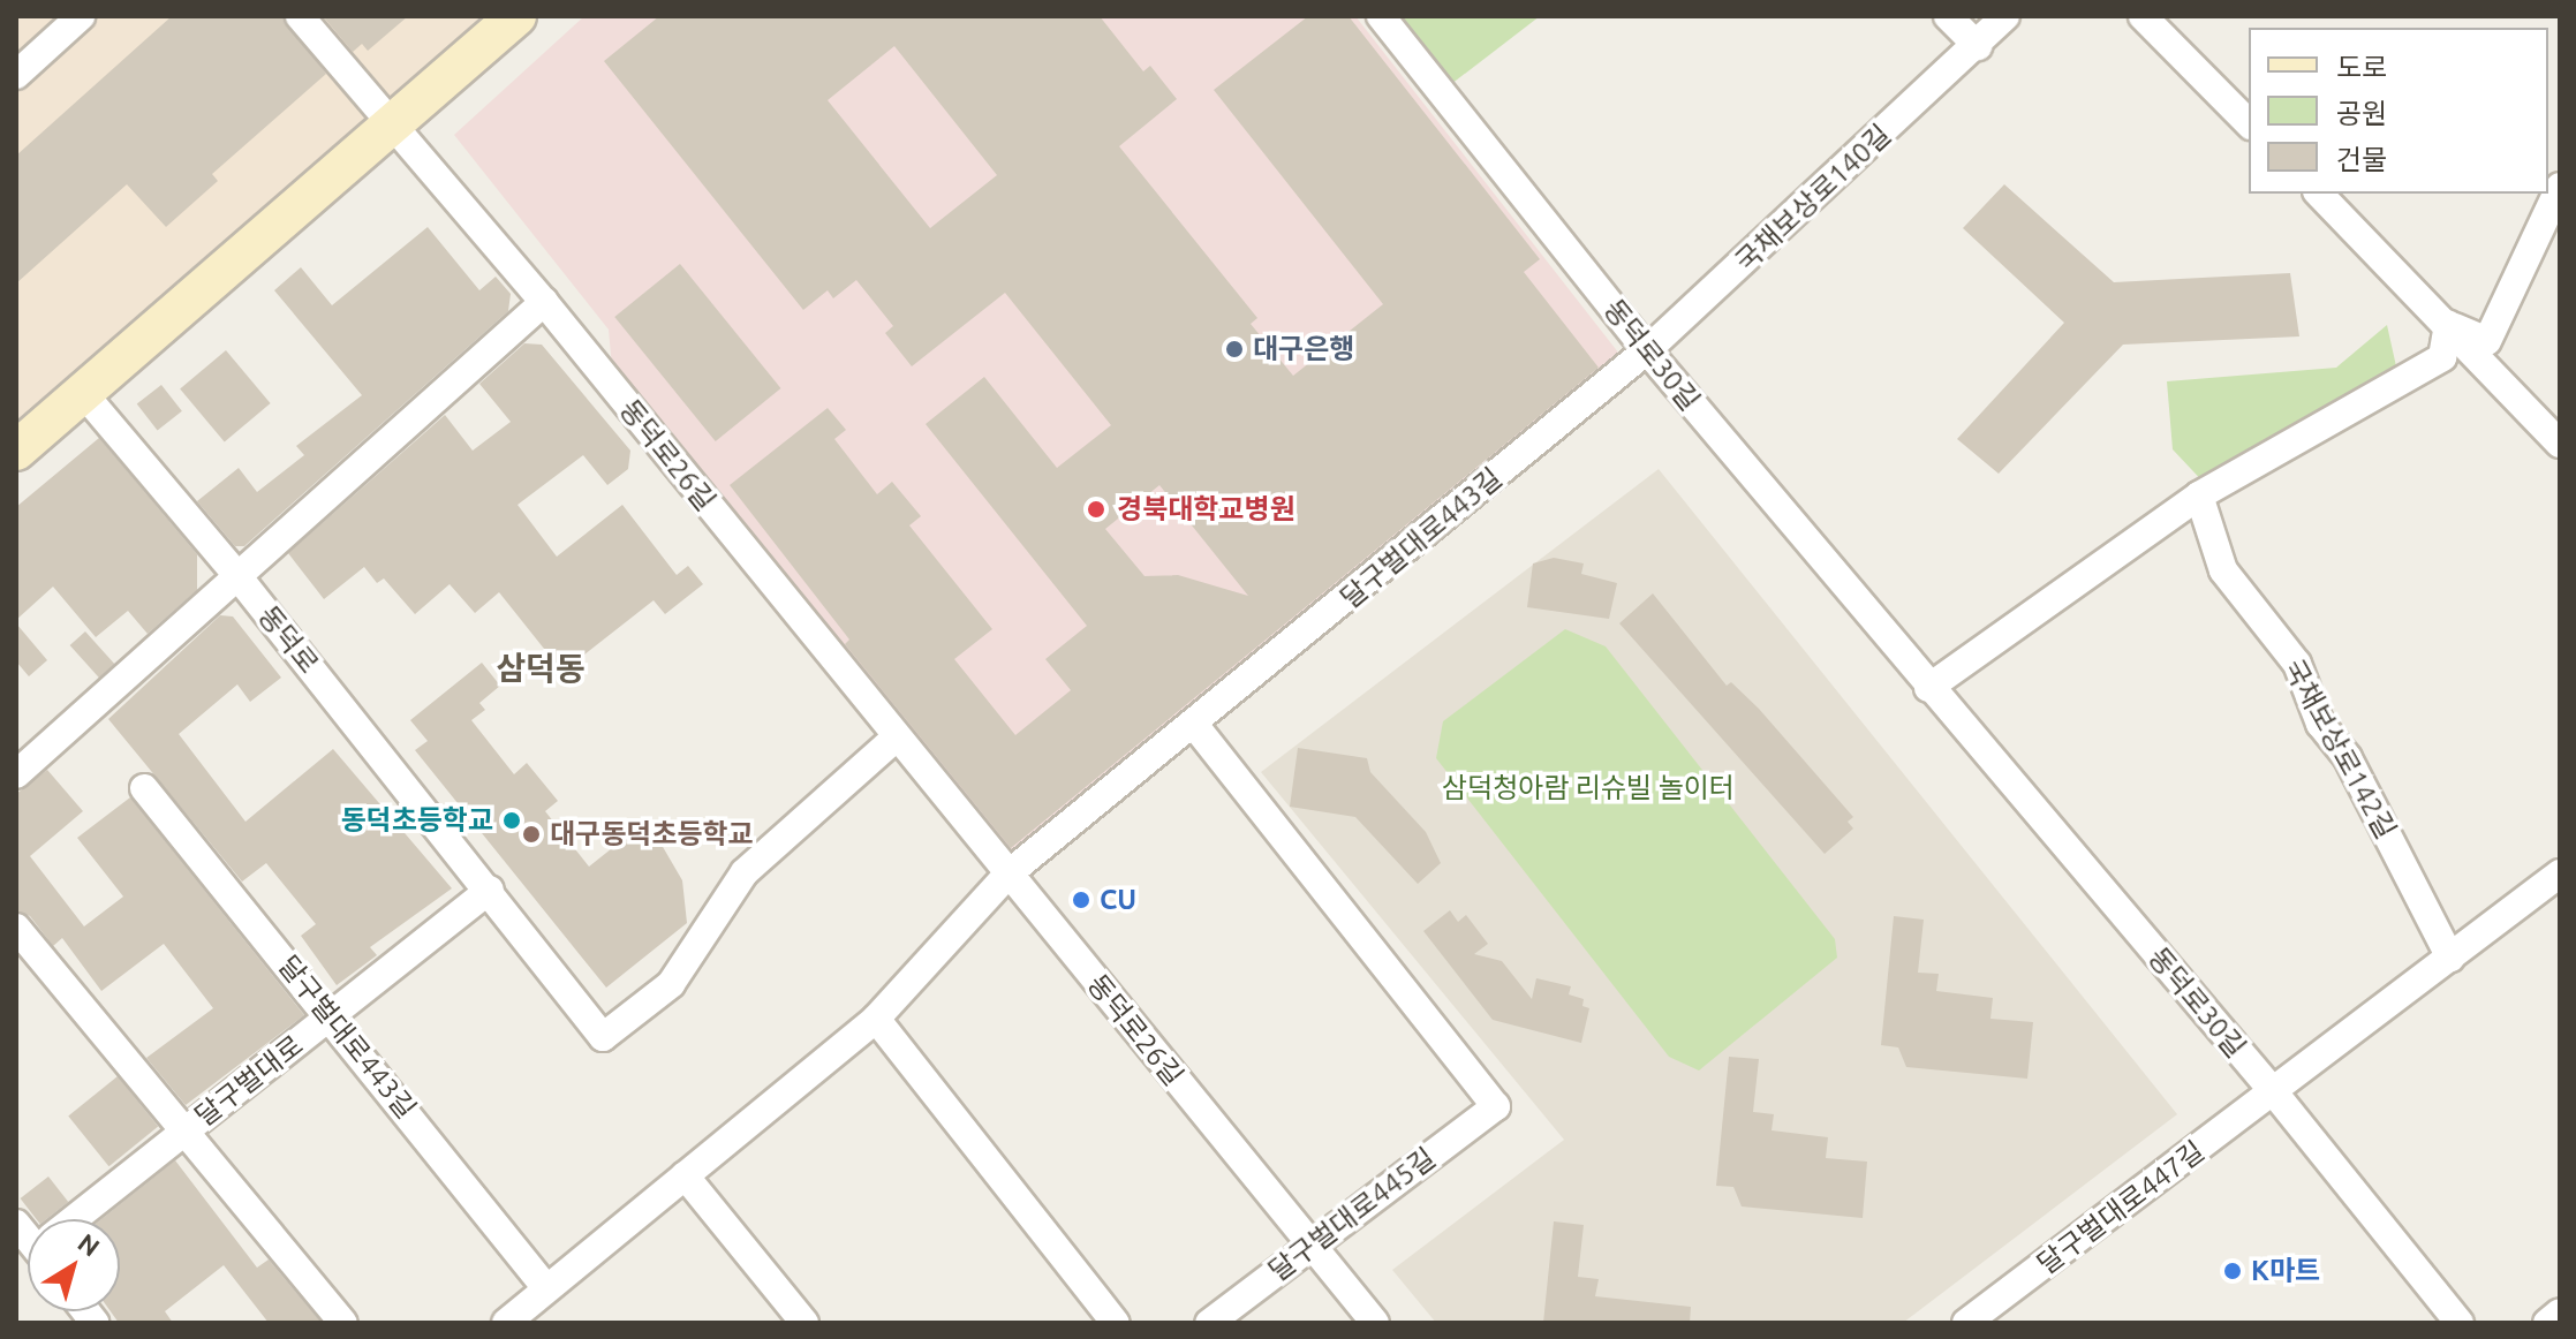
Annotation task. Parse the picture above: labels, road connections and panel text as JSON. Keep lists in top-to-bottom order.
{
  "streets": {
    "street": [
      "국채보상로140길",
      "동덕로30길",
      "동덕로26길",
      "달구벌대로443길",
      "동덕로",
      "국채보상로142길",
      "달구벌대로",
      "달구벌대로447길",
      "달구벌대로445길"
    ]
  },
  "crossings": [
    ["국채보상로140길", "동덕로30길"],
    ["국채보상로140길", "달구벌대로443길"],
    ["동덕로30길", "달구벌대로443길"],
    ["동덕로30길", "달구벌대로447길"],
    ["동덕로26길", "달구벌대로443길"],
    ["동덕로26길", "동덕로"],
    ["동덕로26길", "달구벌대로445길"],
    ["달구벌대로443길", "달구벌대로"],
    ["달구벌대로443길", "달구벌대로445길"],
    ["동덕로", "달구벌대로"]
  ],
  "districts": ["삼덕동"],
  "parks": ["삼덕청아람 리슈빌 놀이터"],
  "places": [
    "대구은행",
    "경북대학교병원",
    "동덕초등학교",
    "대구동덕초등학교",
    "CU",
    "K마트"
  ],
  "legend": ["도로", "공원", "건물"],
  "north": "top right"
}
